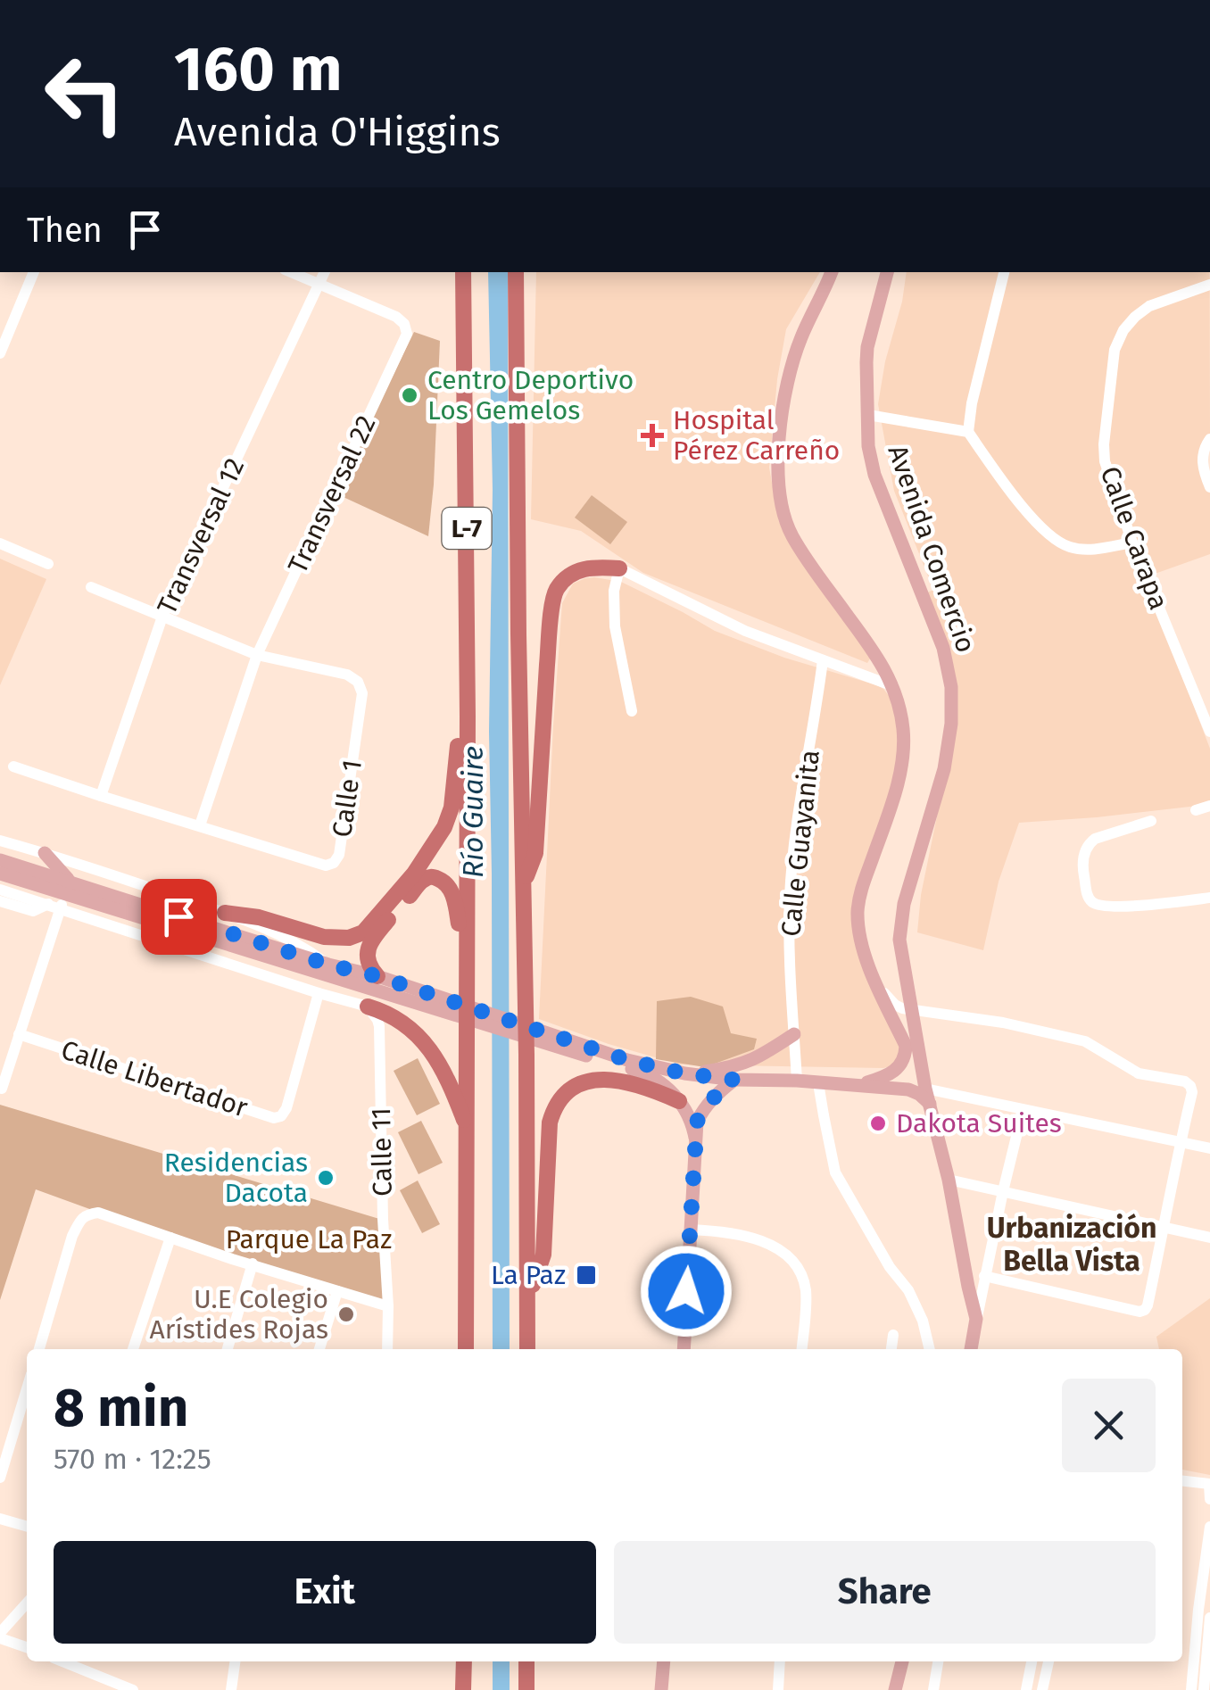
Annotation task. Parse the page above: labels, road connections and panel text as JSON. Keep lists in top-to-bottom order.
{
  "streets": {
    "highway": ["L-7"],
    "main road": ["Avenida Comercio"],
    "street": [
      "Transversal 22",
      "Transversal 12",
      "Calle Carapa",
      "Calle 1",
      "Calle Guayanita",
      "Calle Libertador",
      "Calle 11"
    ]
  },
  "crossings": [
    ["Transversal 22", "Transversal 12"],
    ["Transversal 22", "Calle 1"],
    ["Transversal 12", "Calle 1"]
  ],
  "districts": ["Urbanización Bella Vista"],
  "water": ["Río Guaire"],
  "parks": ["Parque La Paz"],
  "places": {
    "other": [
      "Centro Deportivo Los Gemelos",
      "Dakota Suites",
      "Residencias Dacota",
      "U.E Colegio Arístides Rojas"
    ],
    "health": ["Hospital Pérez Carreño"],
    "transit": ["La Paz"]
  },
  "page": {
    "turn": ["160 m", "Avenida O'Higgins"],
    "then": "Then",
    "heading": ["8 min", "570 m · 12:25"],
    "buttons": ["Exit", "Share"]
  }
}
